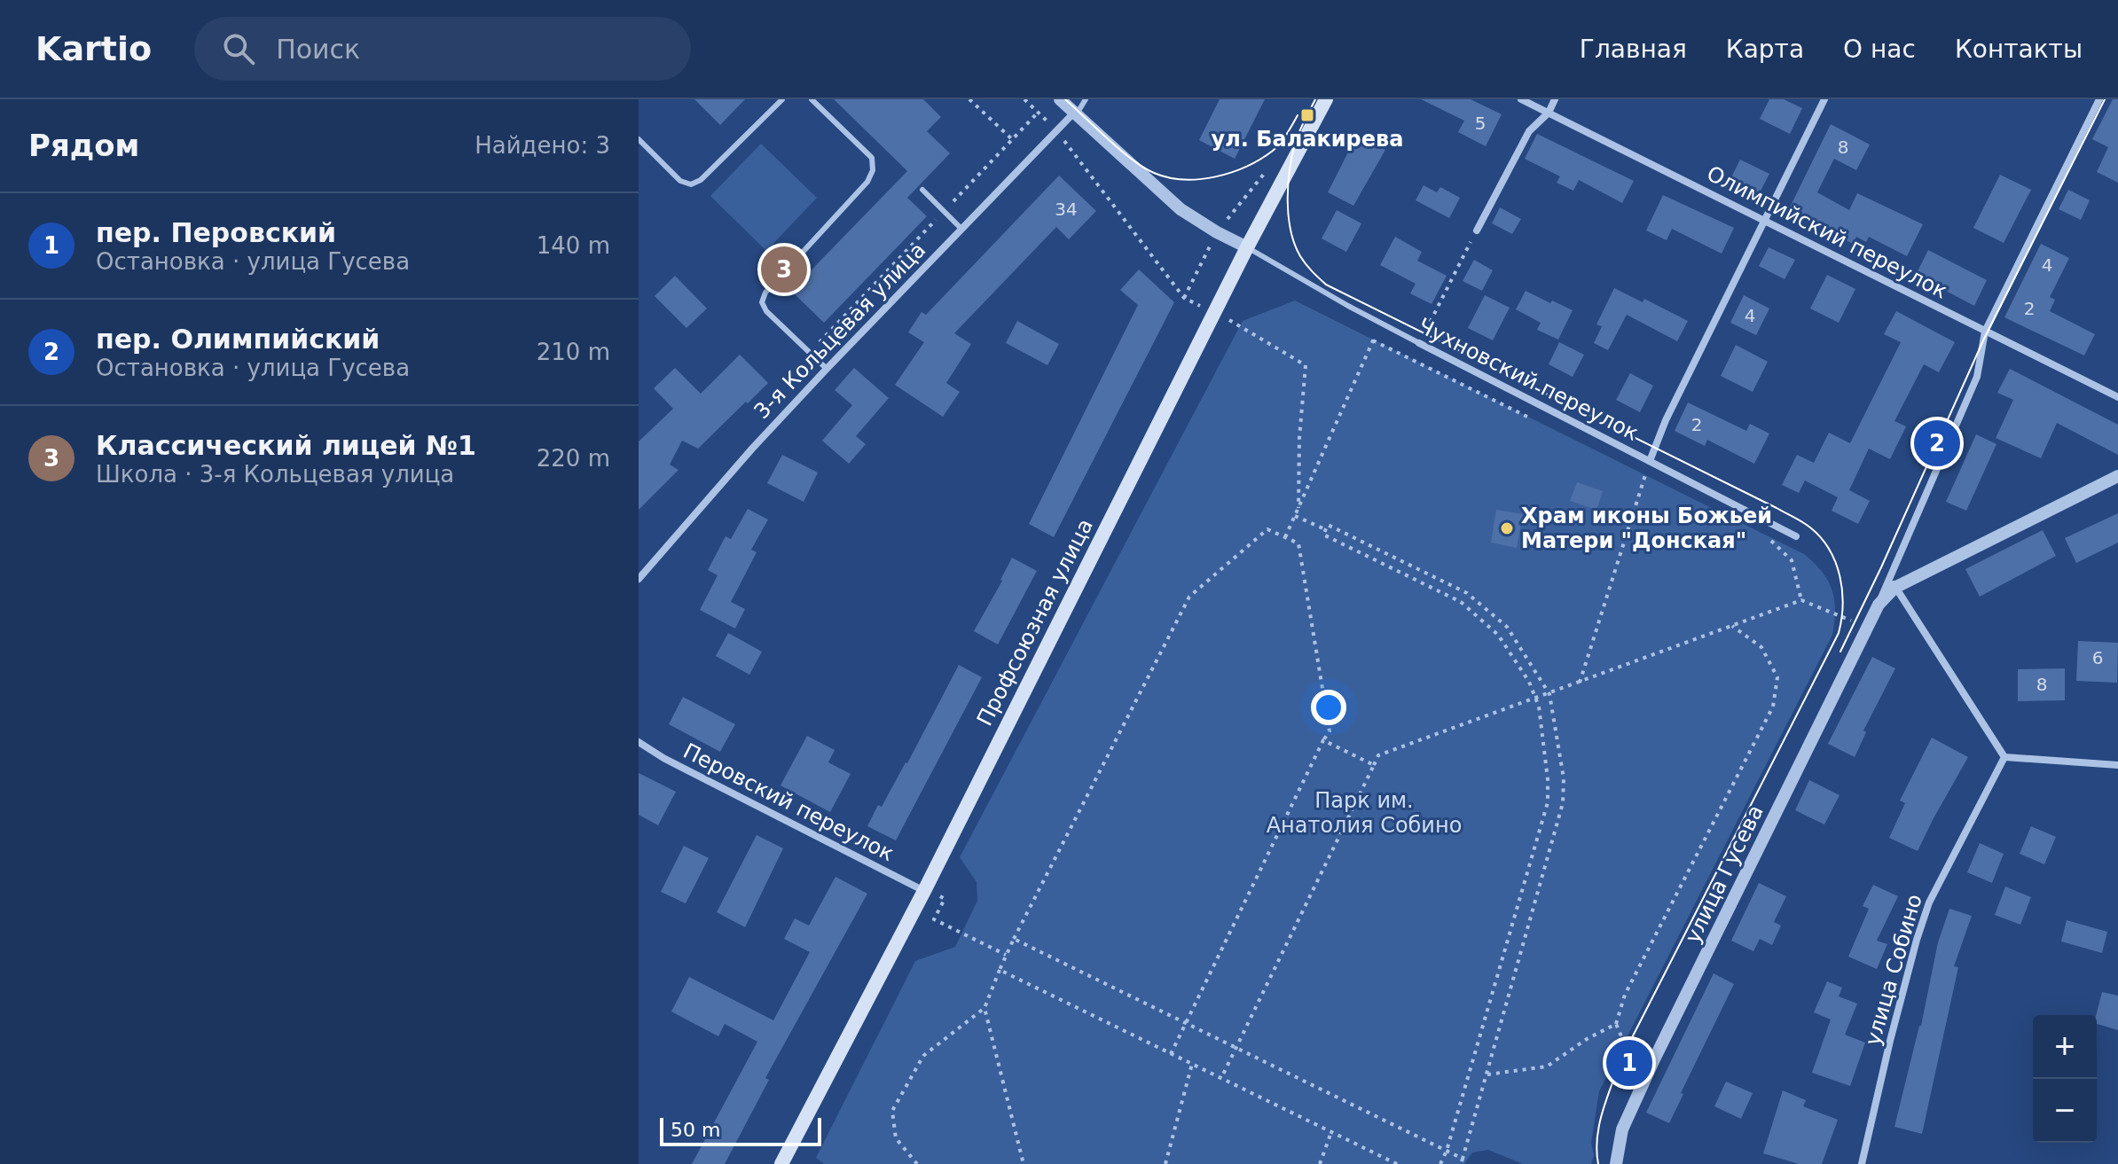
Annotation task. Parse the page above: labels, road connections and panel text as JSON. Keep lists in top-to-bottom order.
{
  "streets": {
    "main road": ["Профсоюзная улица"],
    "street": [
      "Олимпийский переулок",
      "3-я Кольцевая улица",
      "Чухновский переулок",
      "Перовский переулок",
      "улица Гусева",
      "улица Собино"
    ]
  },
  "crossings": [
    ["Олимпийский переулок", "улица Гусева"],
    ["Чухновский переулок", "Профсоюзная улица"],
    ["Профсоюзная улица", "Перовский переулок"]
  ],
  "parks": ["Парк им. Анатолия Собино"],
  "places": {
    "transit": ["ул. Балакирева"],
    "other": ["Храм иконы Божьей Матери \"Донская\""]
  },
  "house_numbers": [
    "5",
    "8",
    "34",
    "4",
    "2",
    "4",
    "2",
    "6",
    "8"
  ],
  "scale_bar": "50 m",
  "page": {
    "header": "Kartio",
    "search": "Поиск",
    "nav": [
      "Главная",
      "Карта",
      "О нас",
      "Контакты"
    ],
    "heading": ["Рядом", "Найдено: 3"],
    "list": [
      {
        "mark": "1",
        "name": "пер. Перовский",
        "note": "Остановка · улица Гусева",
        "value": "140 m"
      },
      {
        "mark": "2",
        "name": "пер. Олимпийский",
        "note": "Остановка · улица Гусева",
        "value": "210 m"
      },
      {
        "mark": "3",
        "name": "Классический лицей №1",
        "note": "Школа · 3-я Кольцевая улица",
        "value": "220 m"
      }
    ],
    "pins": ["3", "2", "1"],
    "map_buttons": ["+", "−"],
    "scale": "50 m"
  }
}
